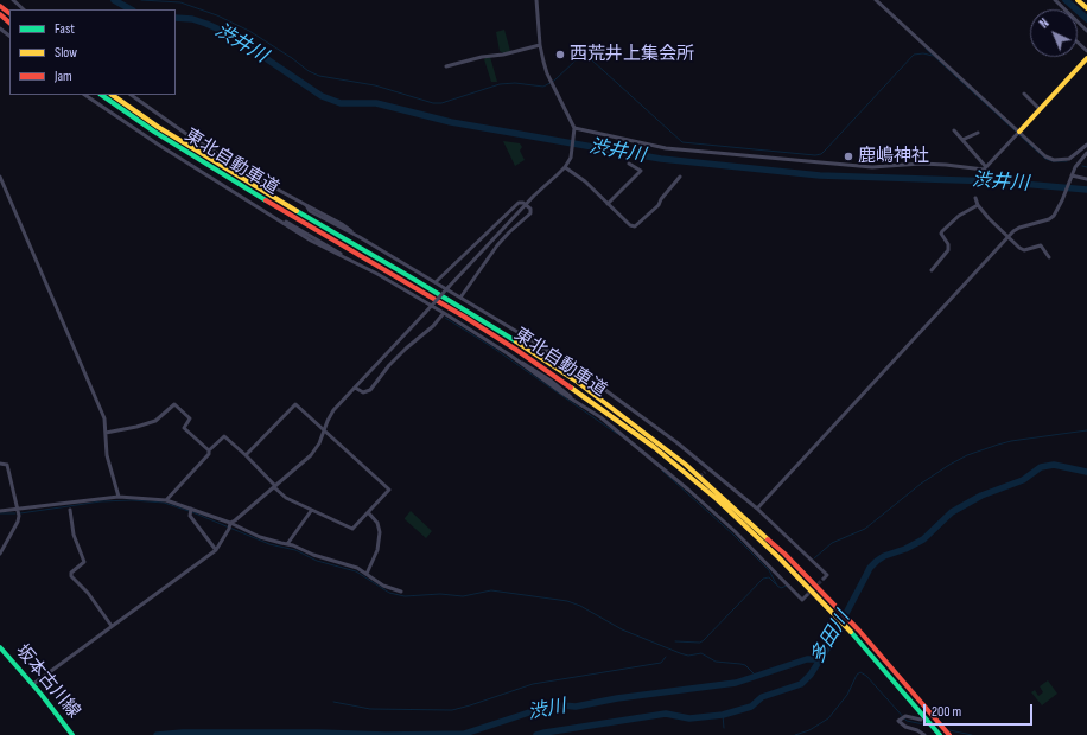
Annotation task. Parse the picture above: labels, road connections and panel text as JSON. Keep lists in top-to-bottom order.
{
  "streets": {
    "main road": ["東北自動車道", "坂本古川線"]
  },
  "water": ["渋井川", "多田川", "渋川"],
  "places": ["西荒井上集会所", "鹿嶋神社"],
  "legend": ["Fast", "Slow", "Jam"],
  "scale_bar": "200 m",
  "north": "top left"
}
